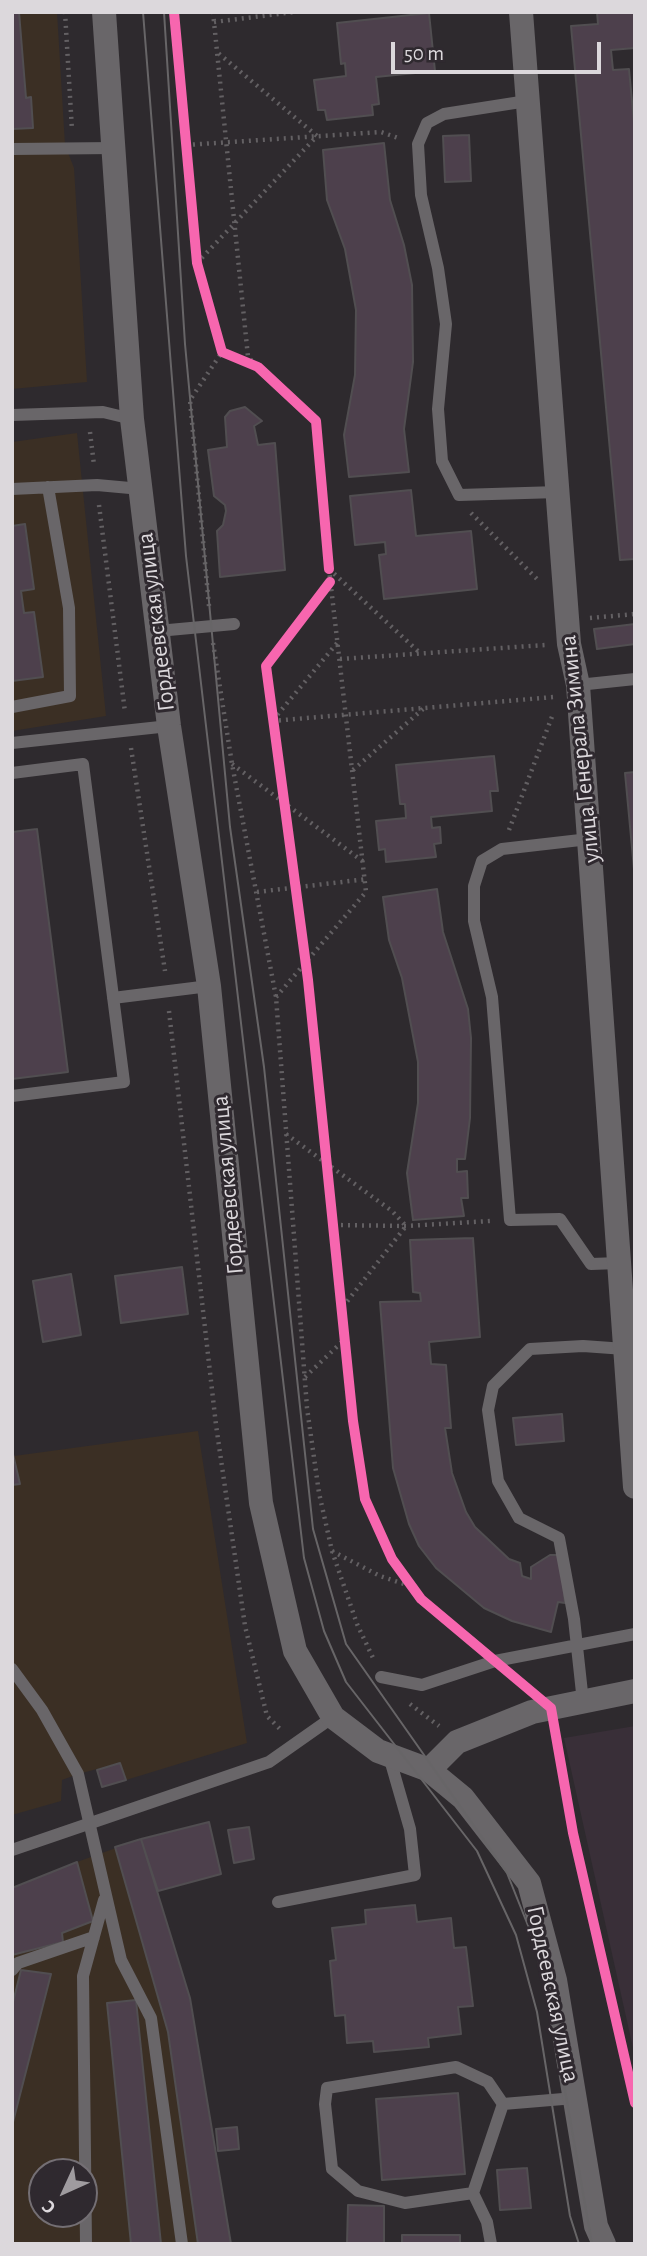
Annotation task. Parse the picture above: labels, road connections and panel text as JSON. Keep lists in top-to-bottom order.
{
  "streets": {
    "street": ["Гордеевская улица", "улица Генерала Зимина"]
  },
  "scale_bar": "50 m",
  "north": "bottom left"
}
